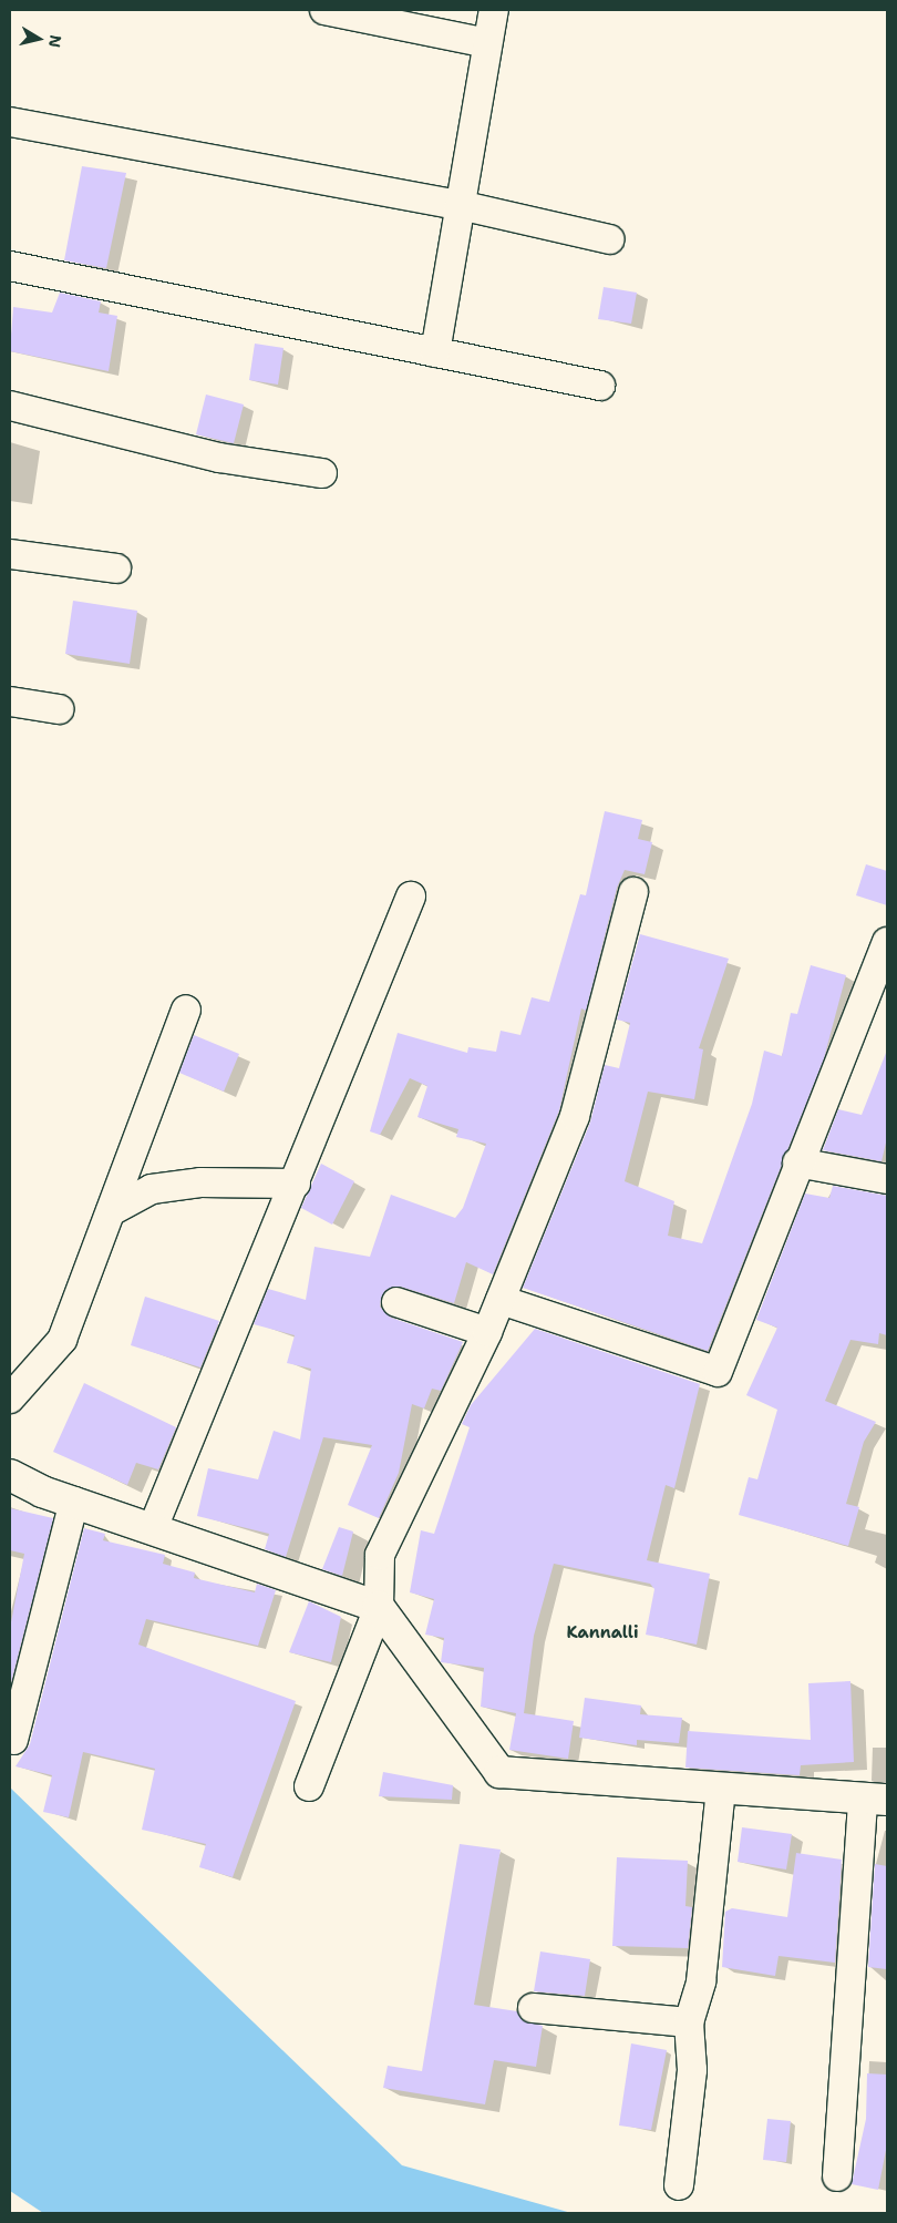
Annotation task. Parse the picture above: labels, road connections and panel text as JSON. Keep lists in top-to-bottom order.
{
  "districts": ["Kannalli"],
  "north": "right"
}
